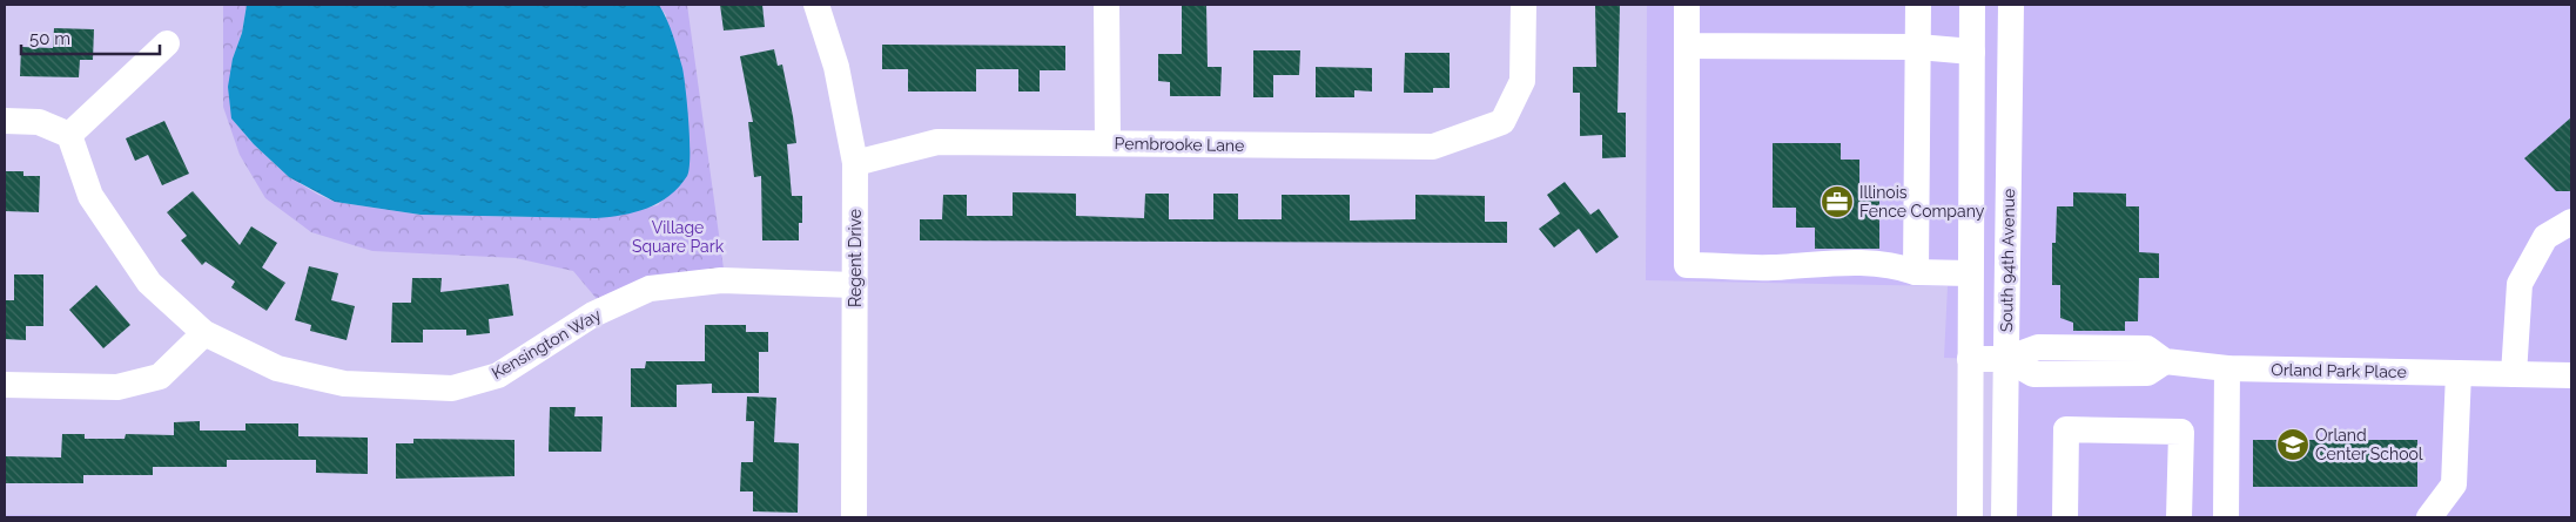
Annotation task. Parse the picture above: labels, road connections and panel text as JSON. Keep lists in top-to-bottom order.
{
  "streets": {
    "street": [
      "Pembrooke Lane",
      "Regent Drive",
      "South 94th Avenue",
      "Kensington Way",
      "Orland Park Place"
    ]
  },
  "crossings": [
    ["Pembrooke Lane", "Regent Drive"],
    ["Regent Drive", "Kensington Way"],
    ["South 94th Avenue", "Orland Park Place"]
  ],
  "parks": ["Village Square Park"],
  "places": {
    "office": ["Illinois Fence Company"],
    "school or university": ["Orland Center School"]
  },
  "scale_bar": "50 m"
}
